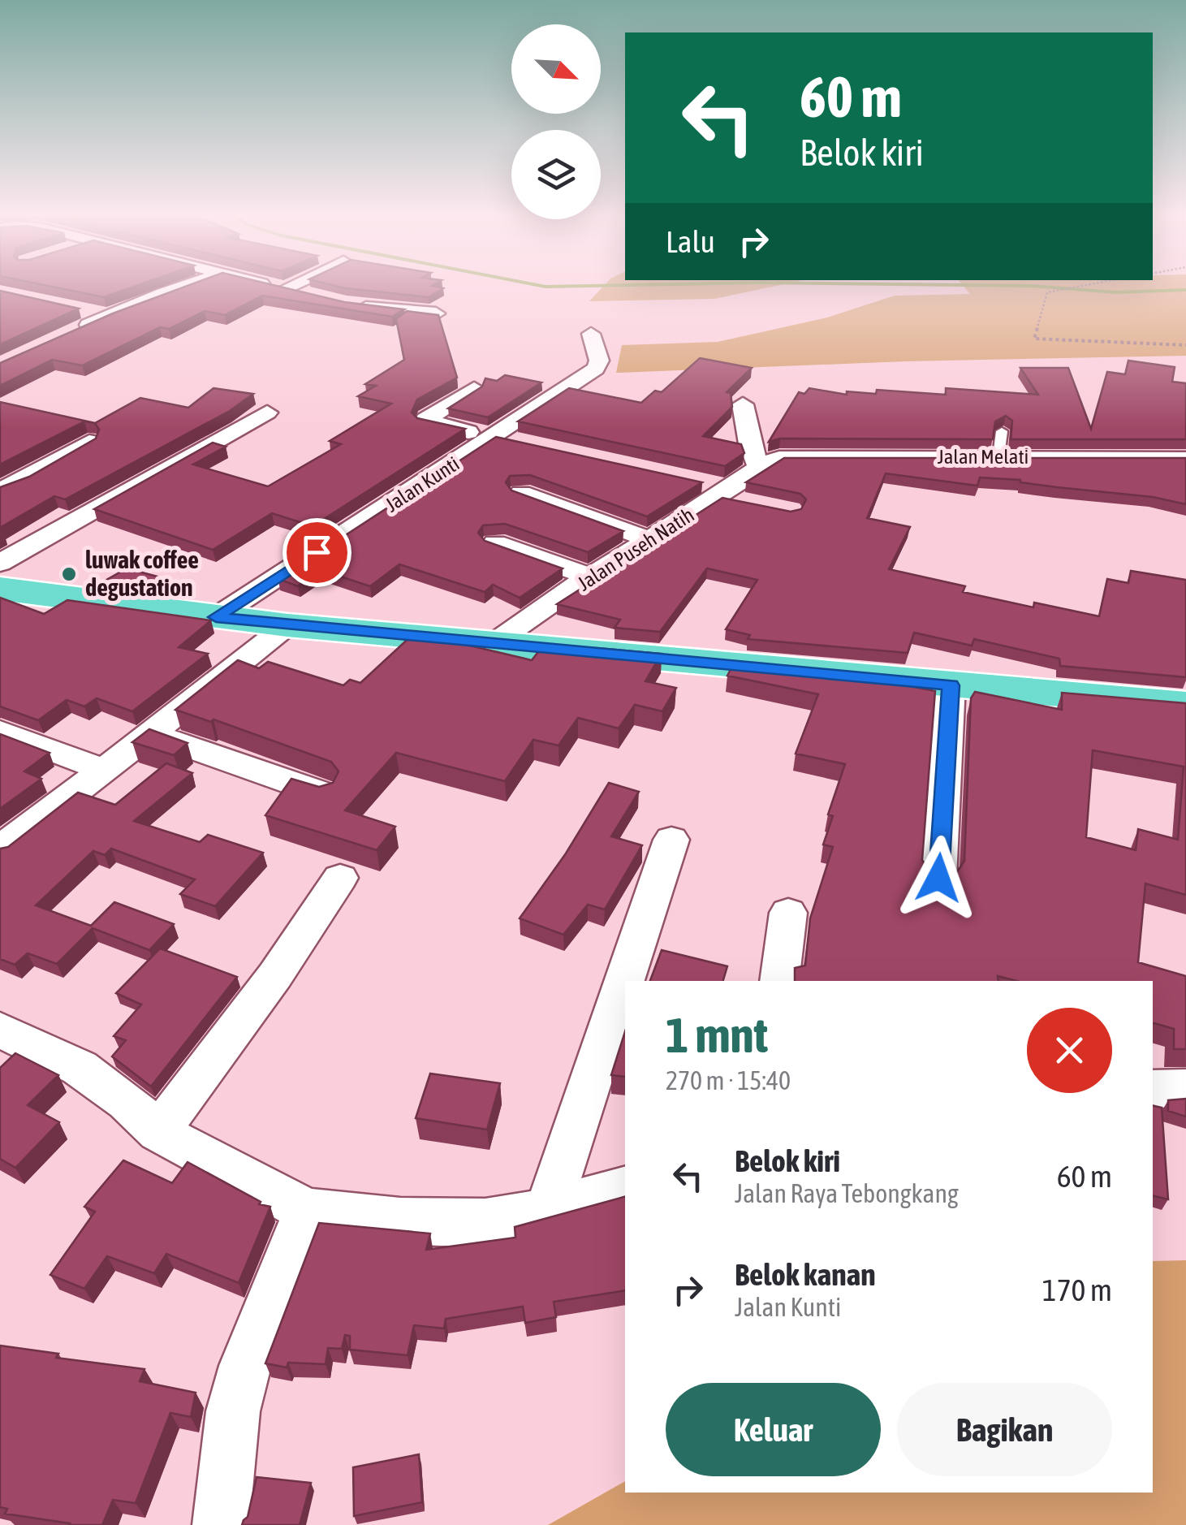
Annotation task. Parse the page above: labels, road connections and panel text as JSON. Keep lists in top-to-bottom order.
{
  "streets": {
    "street": ["Jalan Melati", "Jalan Kunti", "Jalan Puseh Natih"]
  },
  "crossings": [
    ["Jalan Melati", "Jalan Puseh Natih"]
  ],
  "places": ["luwak coffee degustation"],
  "north": "bottom right",
  "page": {
    "turn": ["60 m", "Belok kiri"],
    "then": "Lalu",
    "heading": ["1 mnt", "270 m · 15:40"],
    "list": [
      {
        "name": "Belok kiri",
        "note": "Jalan Raya Tebongkang",
        "value": "60 m"
      },
      {
        "name": "Belok kanan",
        "note": "Jalan Kunti",
        "value": "170 m"
      }
    ],
    "buttons": ["Keluar", "Bagikan"]
  }
}
